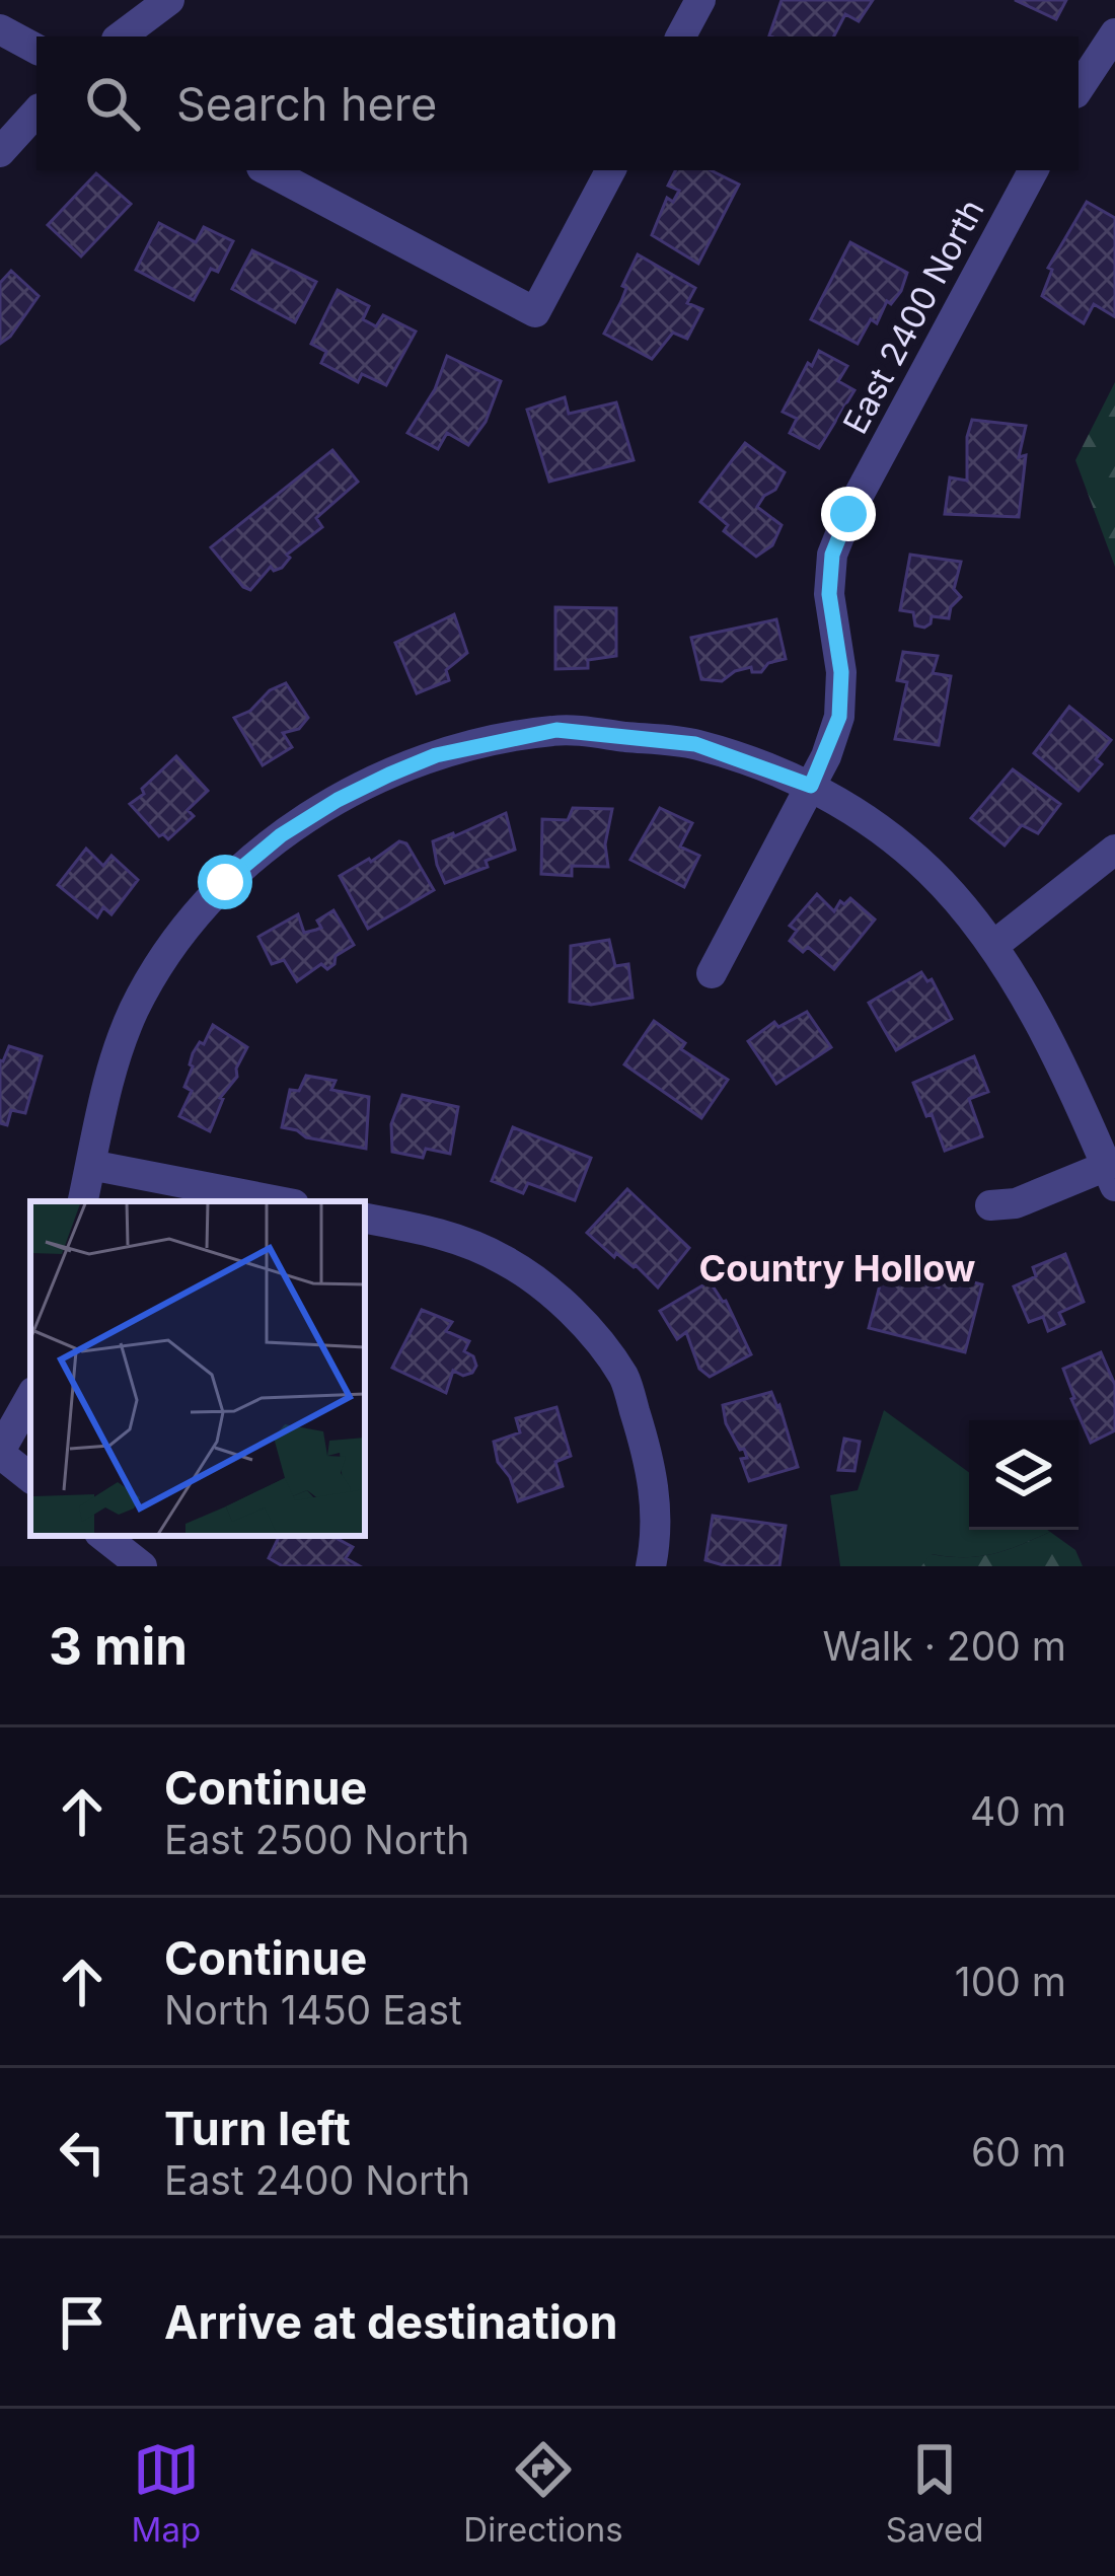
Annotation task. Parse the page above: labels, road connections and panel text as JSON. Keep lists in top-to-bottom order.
{
  "streets": {
    "street": ["East 2400 North"]
  },
  "districts": ["Country Hollow"],
  "page": {
    "search": "Search here",
    "heading": ["3 min", "Walk · 200 m"],
    "list": [
      ["Continue", "East 2500 North", "40 m"],
      ["Continue", "North 1450 East", "100 m"],
      ["Turn left", "East 2400 North", "60 m"],
      "Arrive at destination"
    ],
    "nav": ["Map", "Directions", "Saved"]
  }
}
